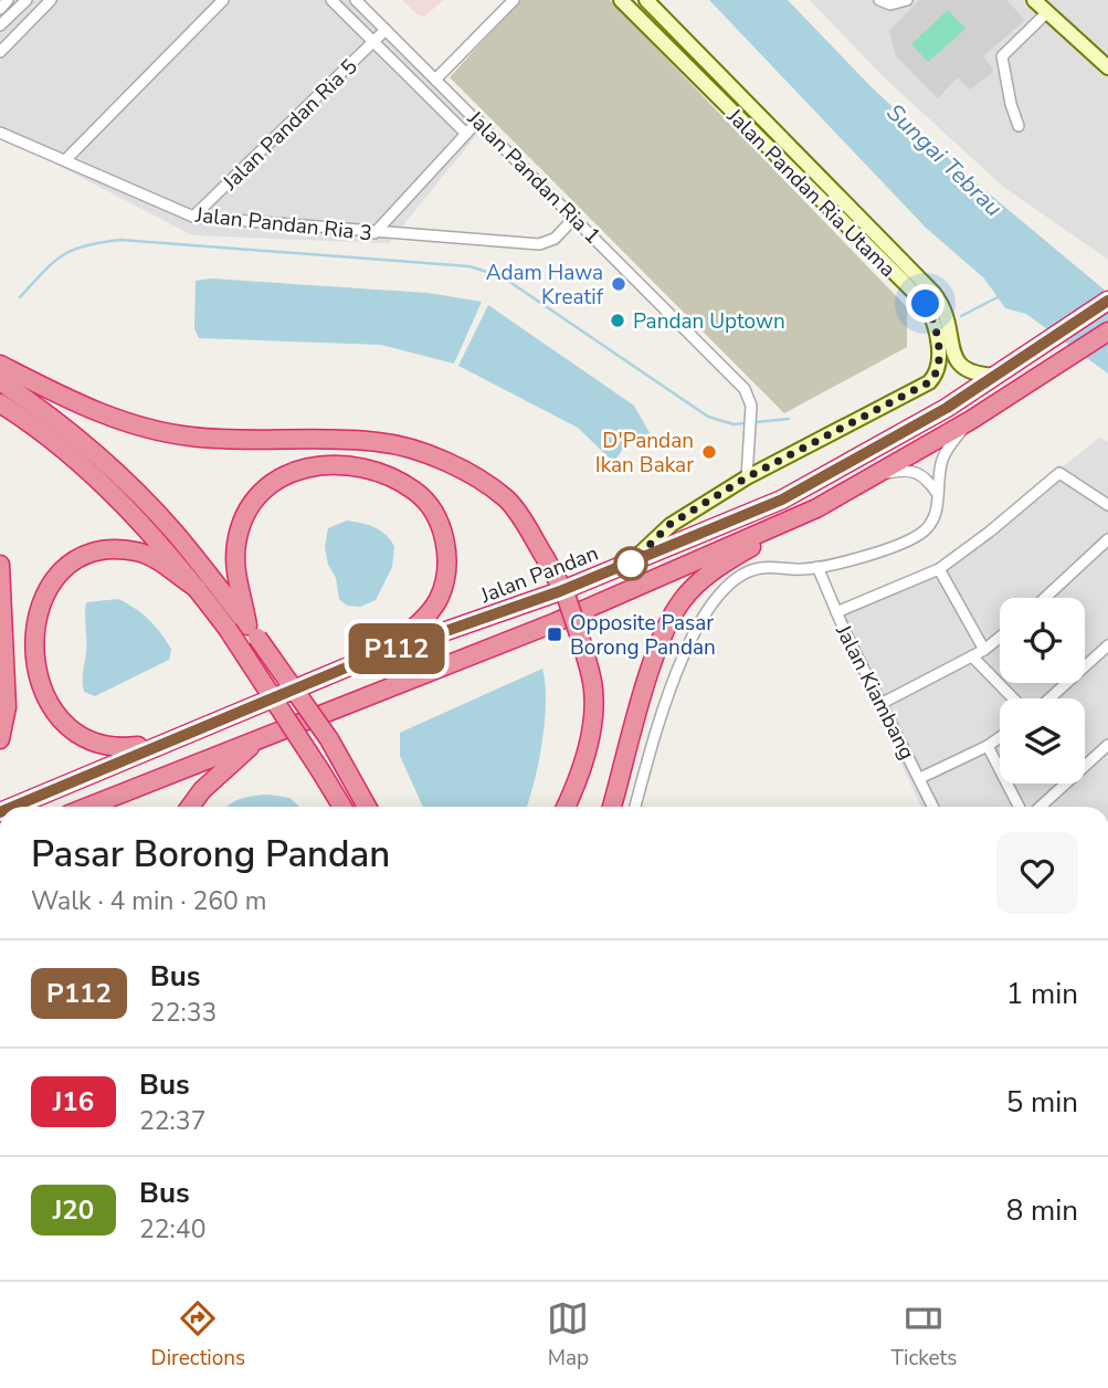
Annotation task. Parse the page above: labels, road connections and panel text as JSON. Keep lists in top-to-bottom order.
{
  "streets": {
    "highway": ["Jalan Pandan"],
    "street": [
      "Jalan Pandan Ria 5",
      "Jalan Pandan Ria 1",
      "Jalan Pandan Ria Utama",
      "Jalan Pandan Ria 3",
      "Jalan Kiambang"
    ]
  },
  "crossings": [
    ["Jalan Pandan Ria 5", "Jalan Pandan Ria 1"],
    ["Jalan Pandan Ria 5", "Jalan Pandan Ria 3"],
    ["Jalan Pandan Ria 1", "Jalan Pandan Ria Utama"],
    ["Jalan Pandan Ria 1", "Jalan Pandan Ria 3"],
    ["Jalan Pandan Ria Utama", "Jalan Pandan"]
  ],
  "water": ["Sungai Tebrau"],
  "places": {
    "other": ["Adam Hawa Kreatif", "Pandan Uptown", "D'Pandan Ikan Bakar"],
    "transit": ["Opposite Pasar Borong Pandan"]
  },
  "lines": ["bus line P112"],
  "page": {
    "on_map": "P112",
    "heading": ["Pasar Borong Pandan", "Walk · 4 min · 260 m"],
    "list": [
      {
        "mark": "P112",
        "name": "Bus",
        "note": "22:33",
        "value": "1 min"
      },
      {
        "mark": "J16",
        "name": "Bus",
        "note": "22:37",
        "value": "5 min"
      },
      {
        "mark": "J20",
        "name": "Bus",
        "note": "22:40",
        "value": "8 min"
      }
    ],
    "tabs": ["Directions", "Map", "Tickets"]
  }
}
